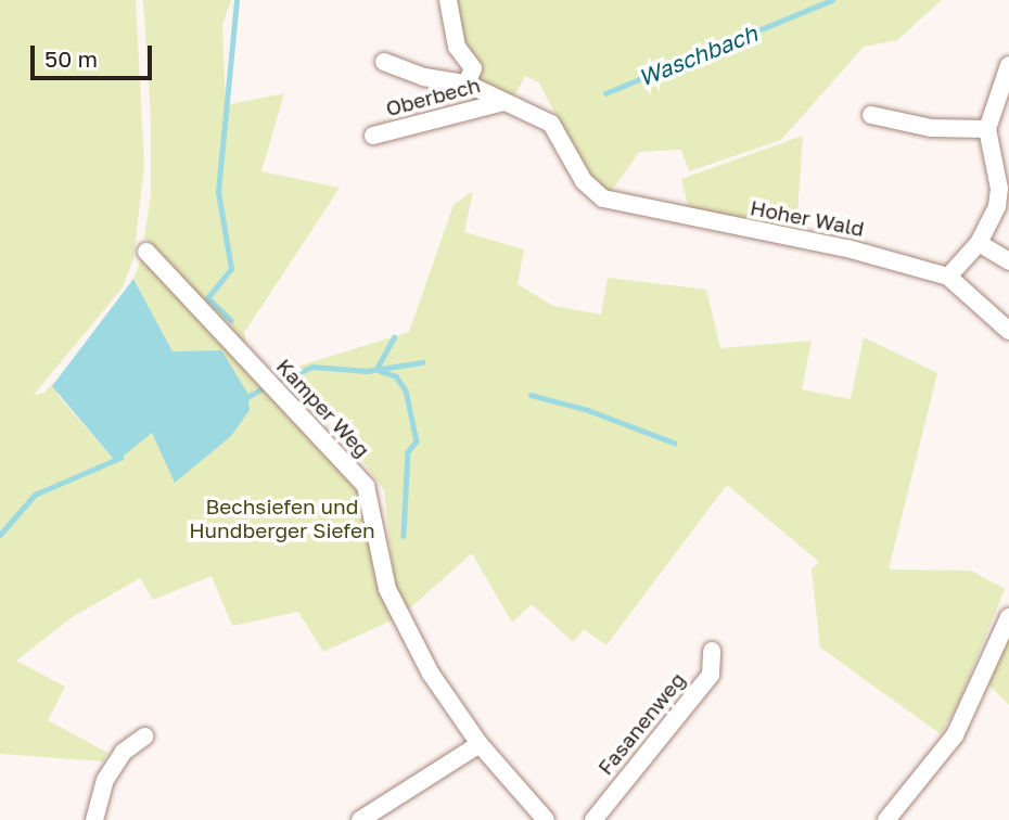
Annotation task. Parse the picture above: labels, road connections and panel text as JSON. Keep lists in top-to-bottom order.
{
  "streets": {
    "street": [
      "Oberbech",
      "Hoher Wald",
      "Kamper Weg",
      "Fasanenweg"
    ]
  },
  "crossings": [
    ["Oberbech", "Hoher Wald"]
  ],
  "water": ["Waschbach"],
  "parks": ["Bechsiefen und Hundberger Siefen"],
  "scale_bar": "50 m"
}
